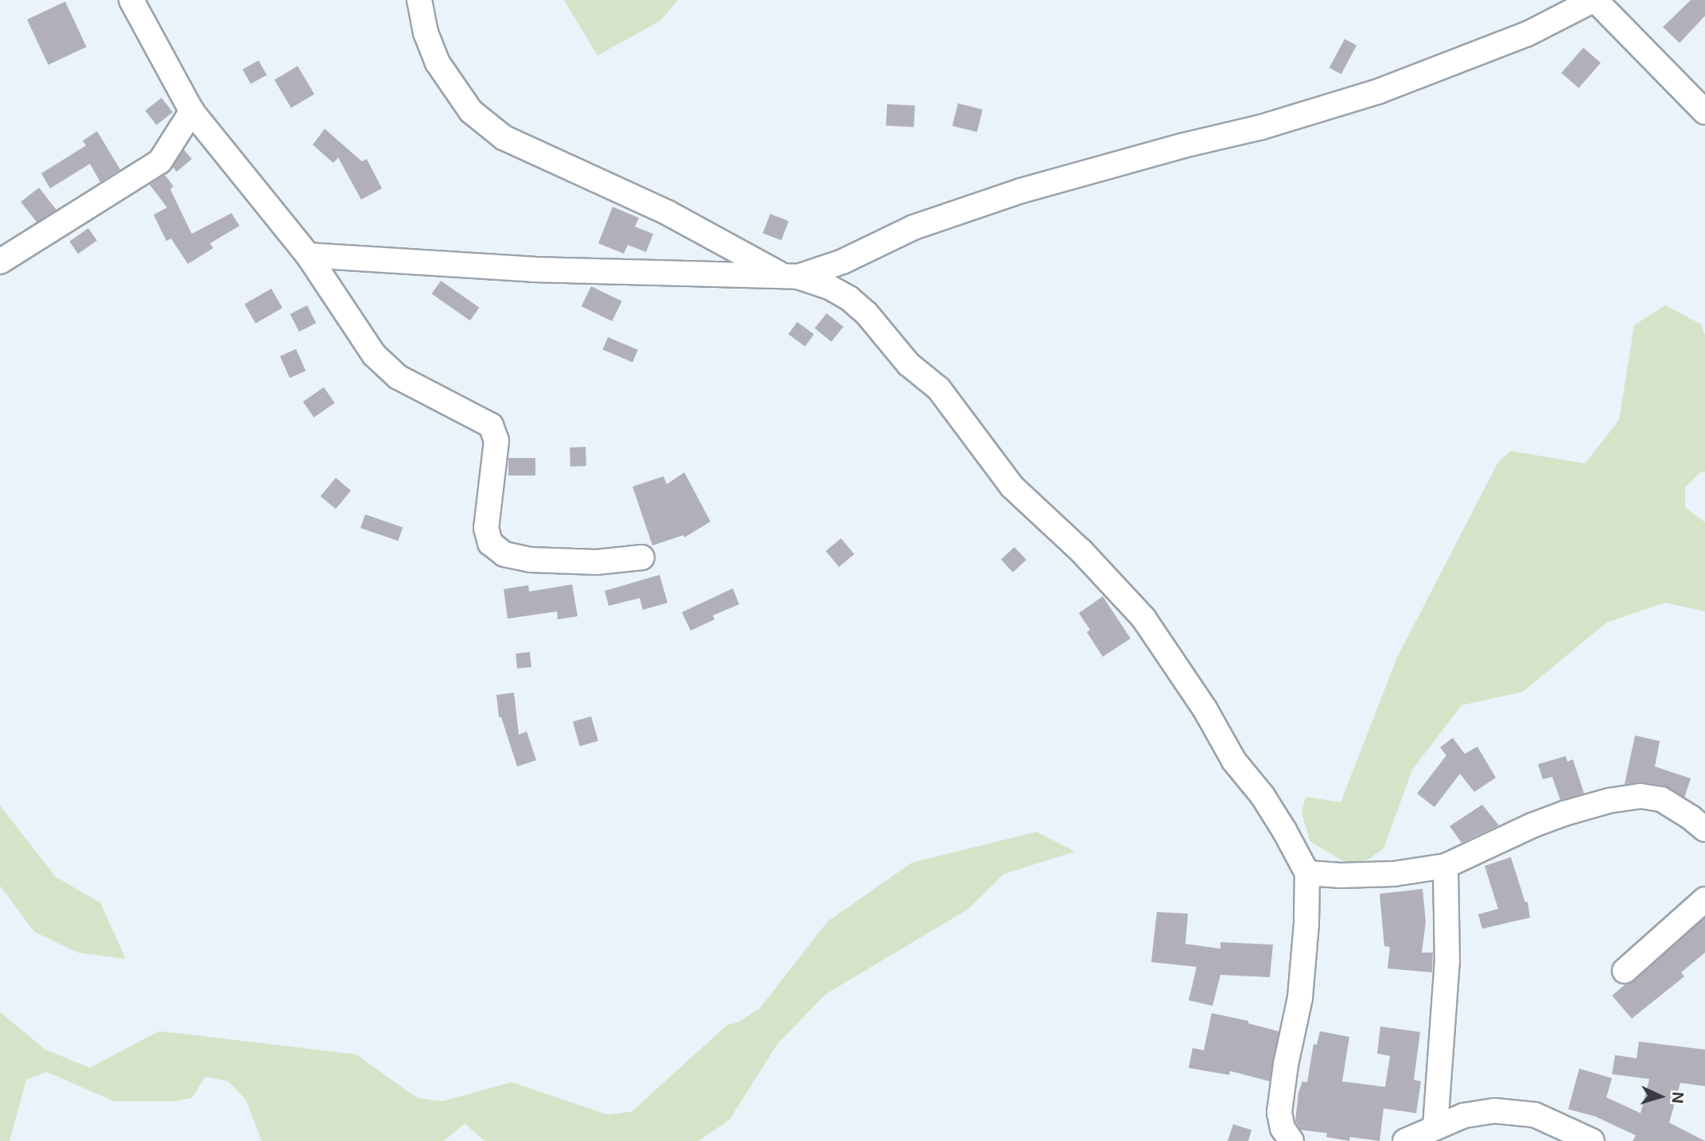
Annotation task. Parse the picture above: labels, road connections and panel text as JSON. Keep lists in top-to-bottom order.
{
  "north": "right"
}
